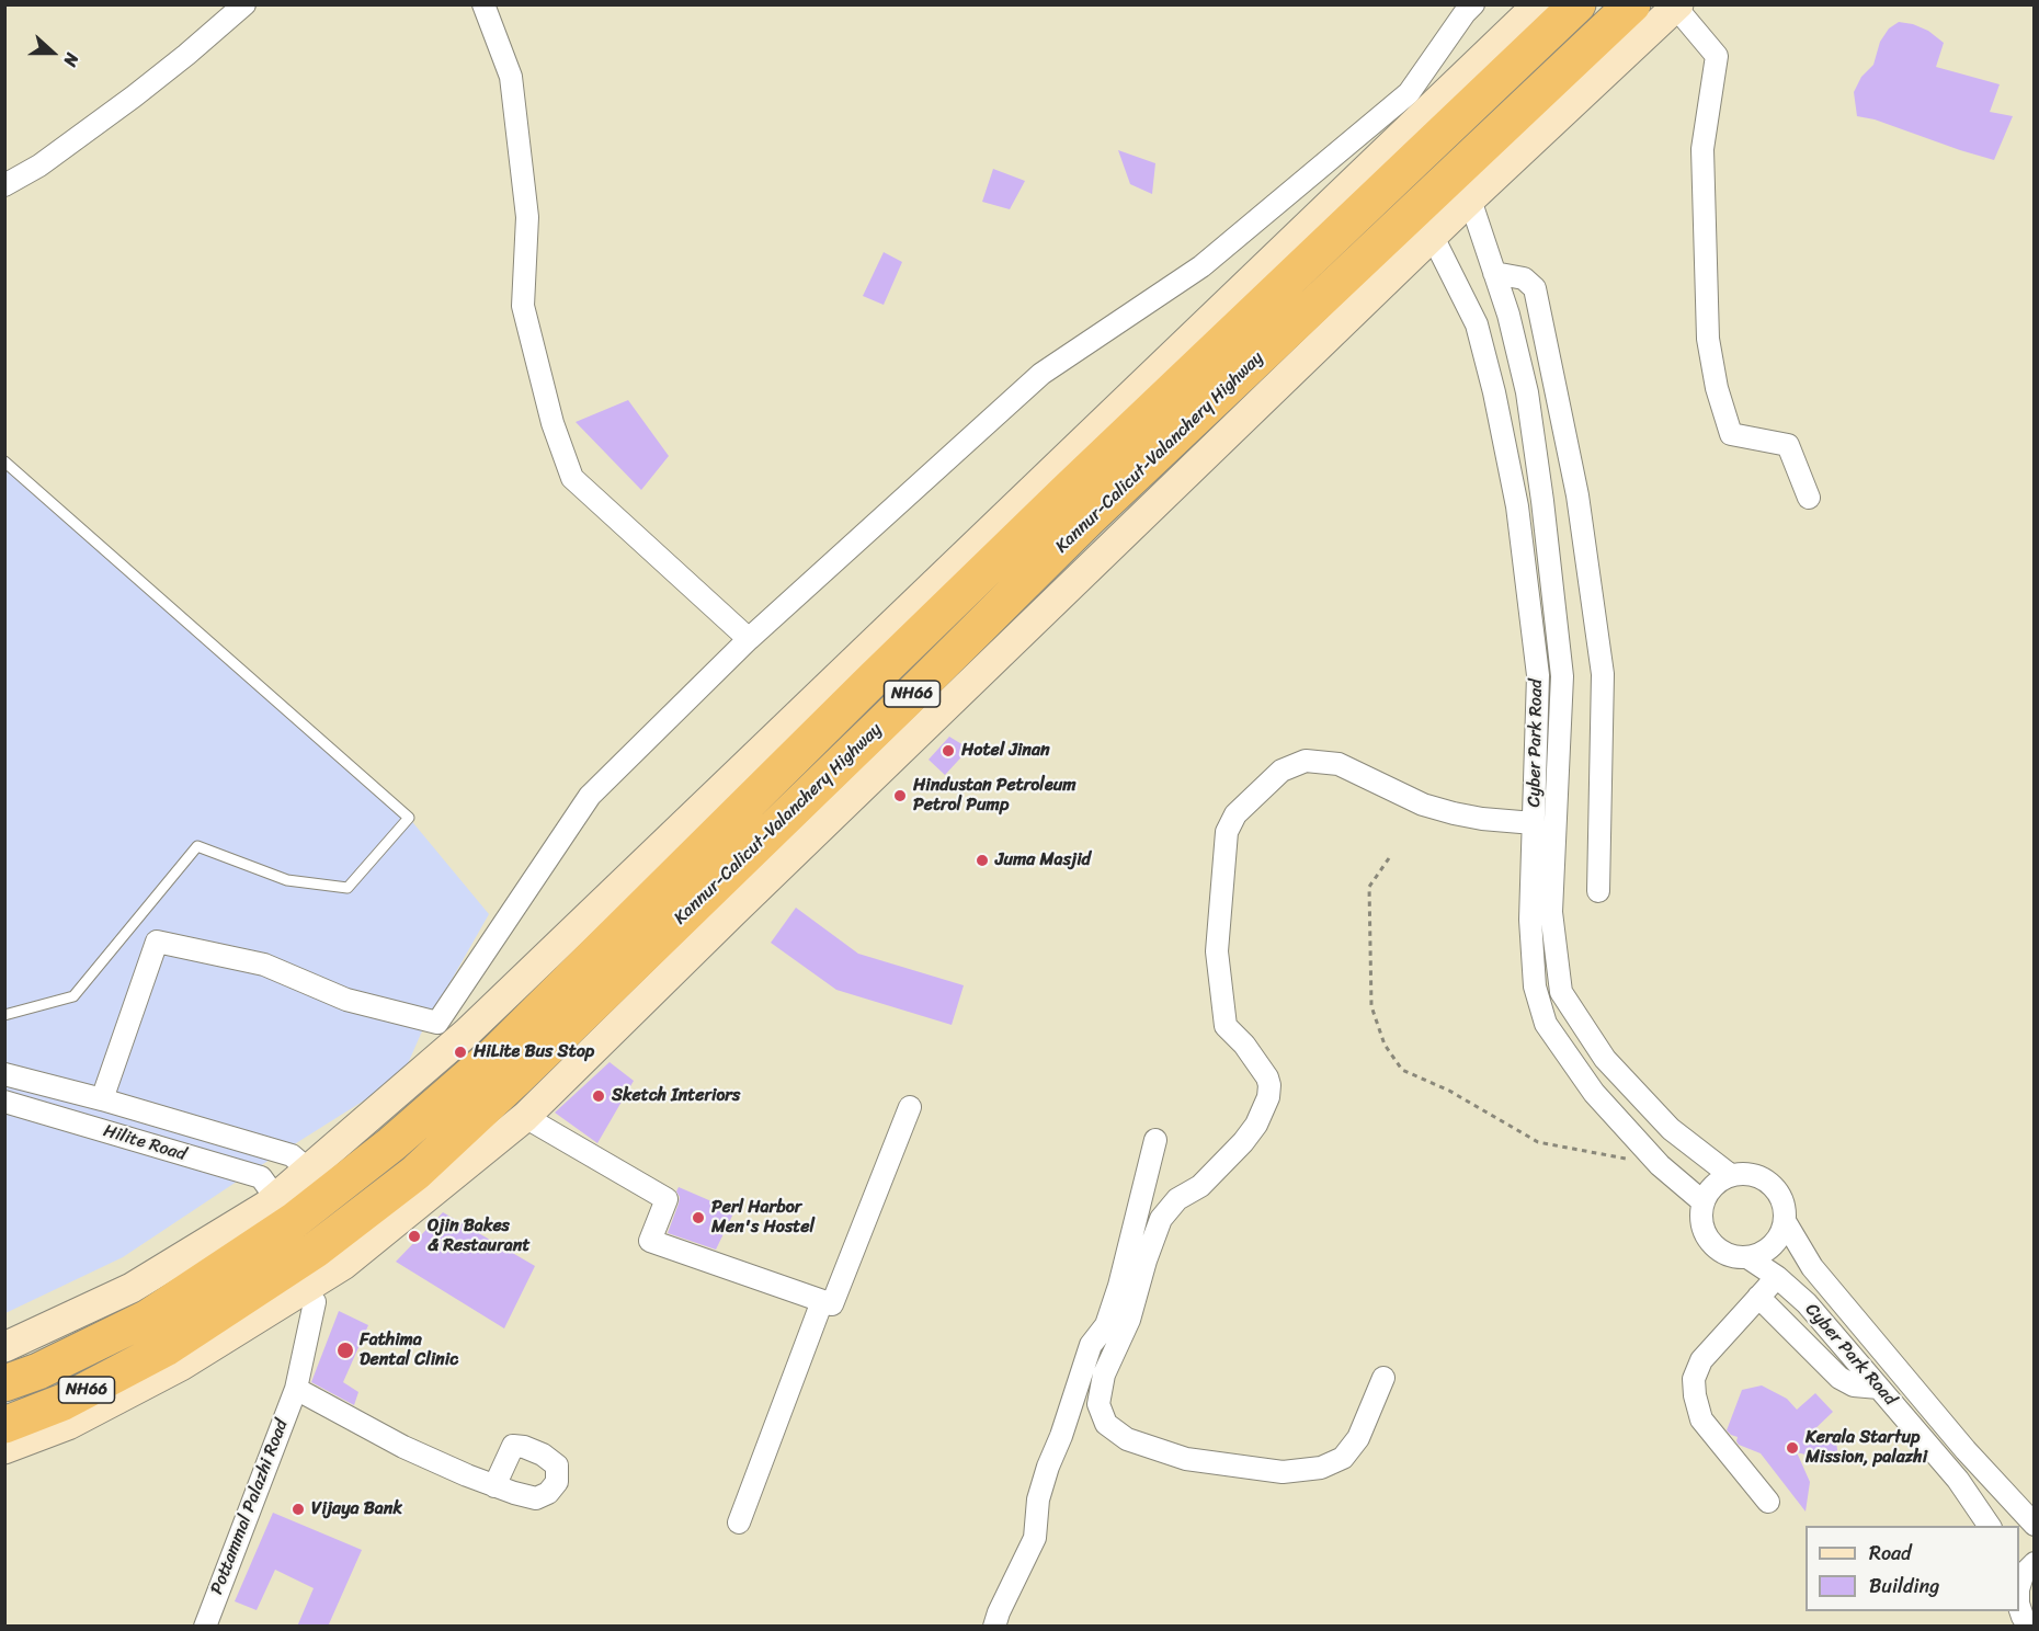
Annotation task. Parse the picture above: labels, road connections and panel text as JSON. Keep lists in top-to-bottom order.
{
  "streets": {
    "highway": ["Kannur-Calicut-Valanchery Highway", "NH66"],
    "street": ["Cyber Park Road", "Hilite Road", "Pottammal Palazhi Road"]
  },
  "crossings": [
    ["Kannur-Calicut-Valanchery Highway", "NH66"]
  ],
  "places": [
    "Hotel Jinan",
    "Hindustan Petroleum Petrol Pump",
    "Juma Masjid",
    "HiLite Bus Stop",
    "Sketch Interiors",
    "Perl Harbor Men's Hostel",
    "Ojin Bakes & Restaurant",
    "Fathima Dental Clinic",
    "Kerala Startup Mission, palazhi",
    "Vijaya Bank"
  ],
  "legend": ["Road", "Building"],
  "north": "right"
}
